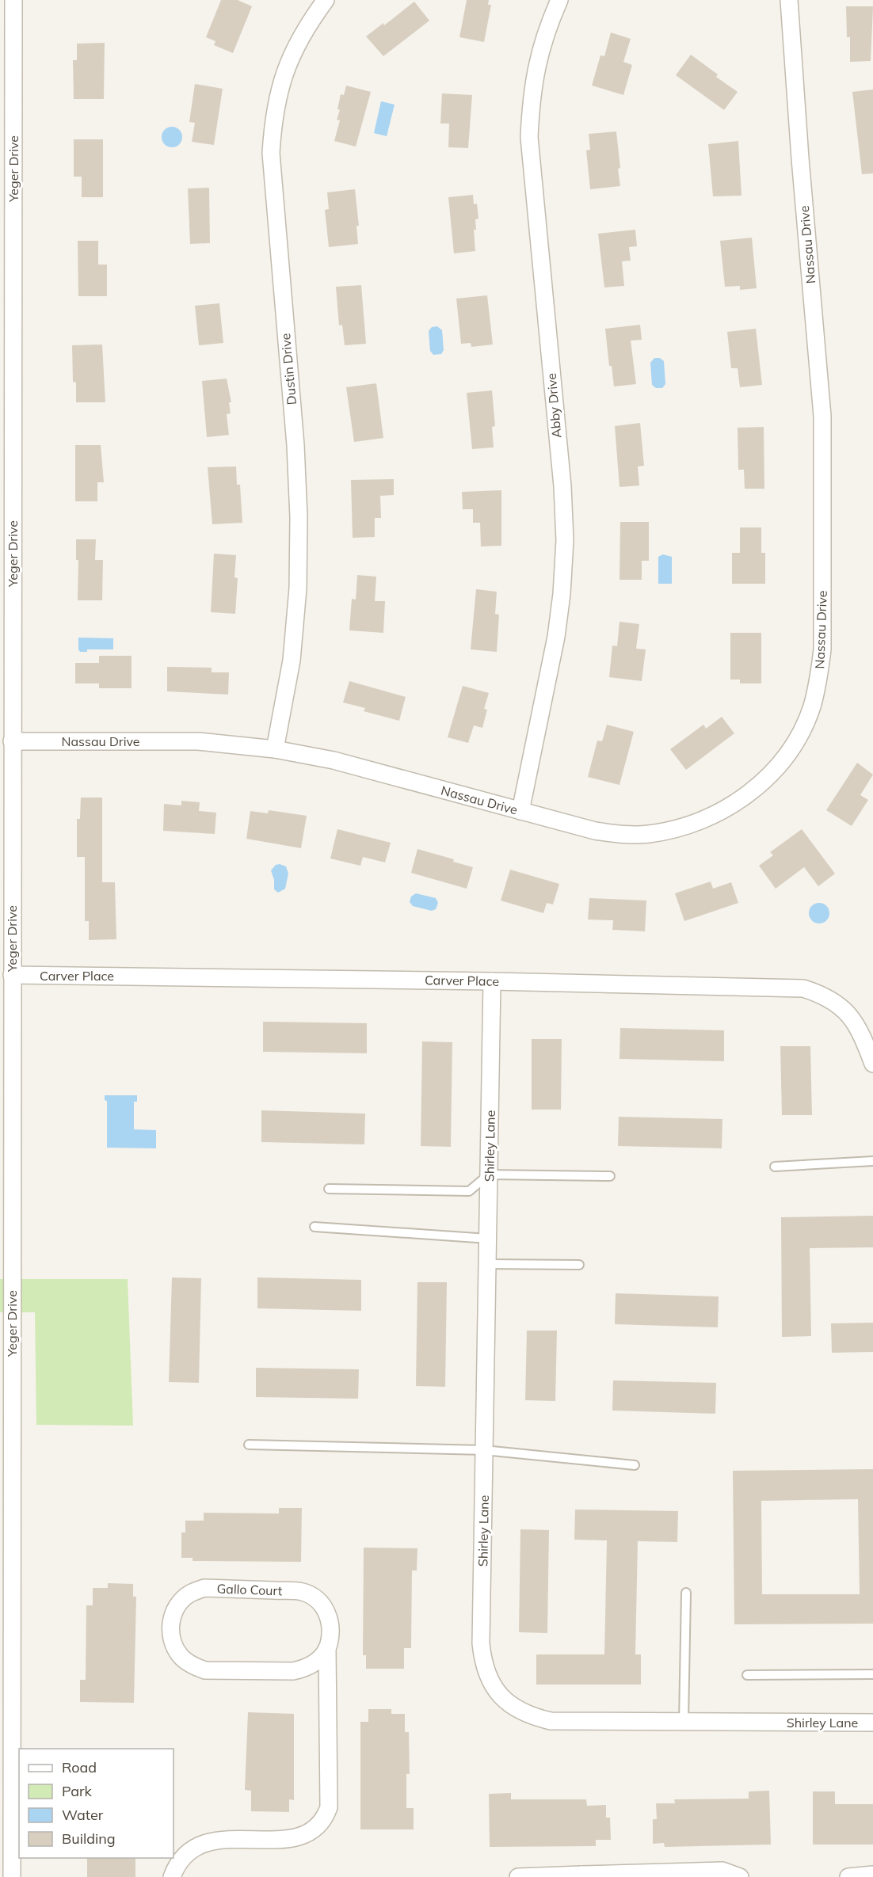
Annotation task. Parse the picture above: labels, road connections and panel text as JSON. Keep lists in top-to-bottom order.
{
  "streets": {
    "street": [
      "Yeger Drive",
      "Nassau Drive",
      "Dustin Drive",
      "Abby Drive",
      "Carver Place",
      "Shirley Lane",
      "Gallo Court"
    ]
  },
  "crossings": [
    ["Yeger Drive", "Nassau Drive"],
    ["Yeger Drive", "Carver Place"],
    ["Nassau Drive", "Dustin Drive"],
    ["Nassau Drive", "Abby Drive"],
    ["Carver Place", "Shirley Lane"]
  ],
  "legend": [
    "Road",
    "Park",
    "Water",
    "Building"
  ]
}
